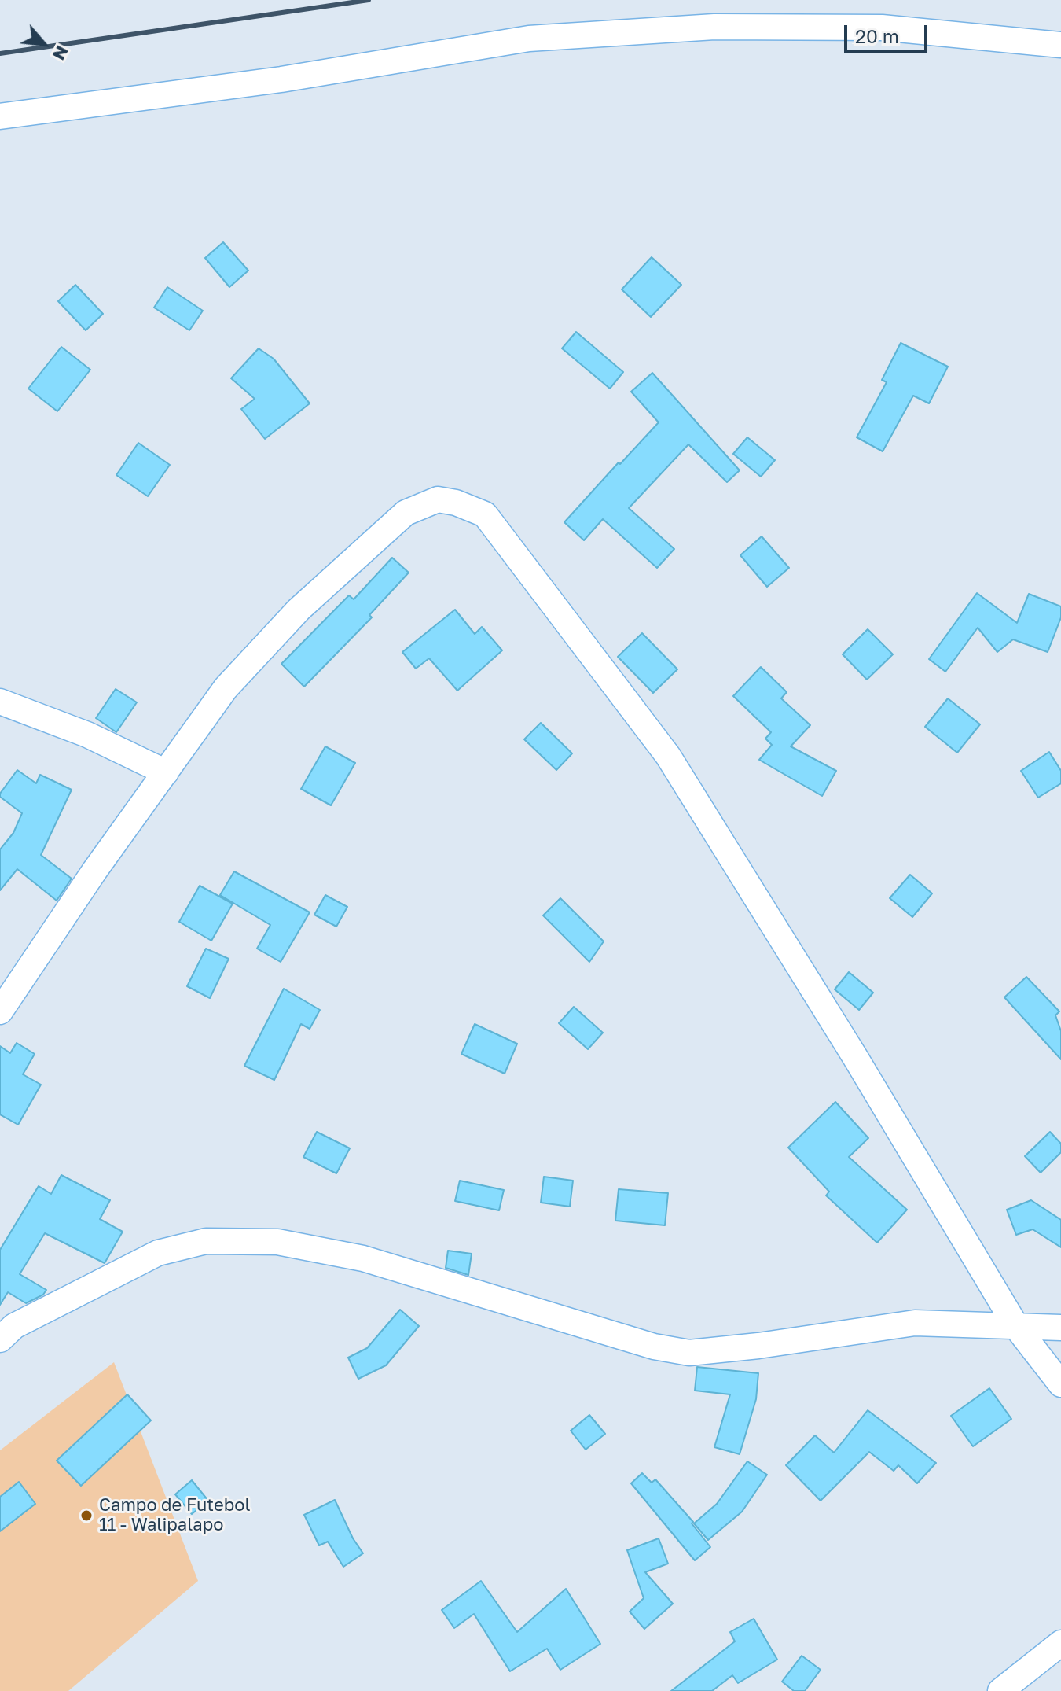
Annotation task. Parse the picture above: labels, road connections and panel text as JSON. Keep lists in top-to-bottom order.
{
  "places": ["Campo de Futebol 11 - Walipalapo"],
  "scale_bar": "20 m",
  "north": "bottom right"
}
